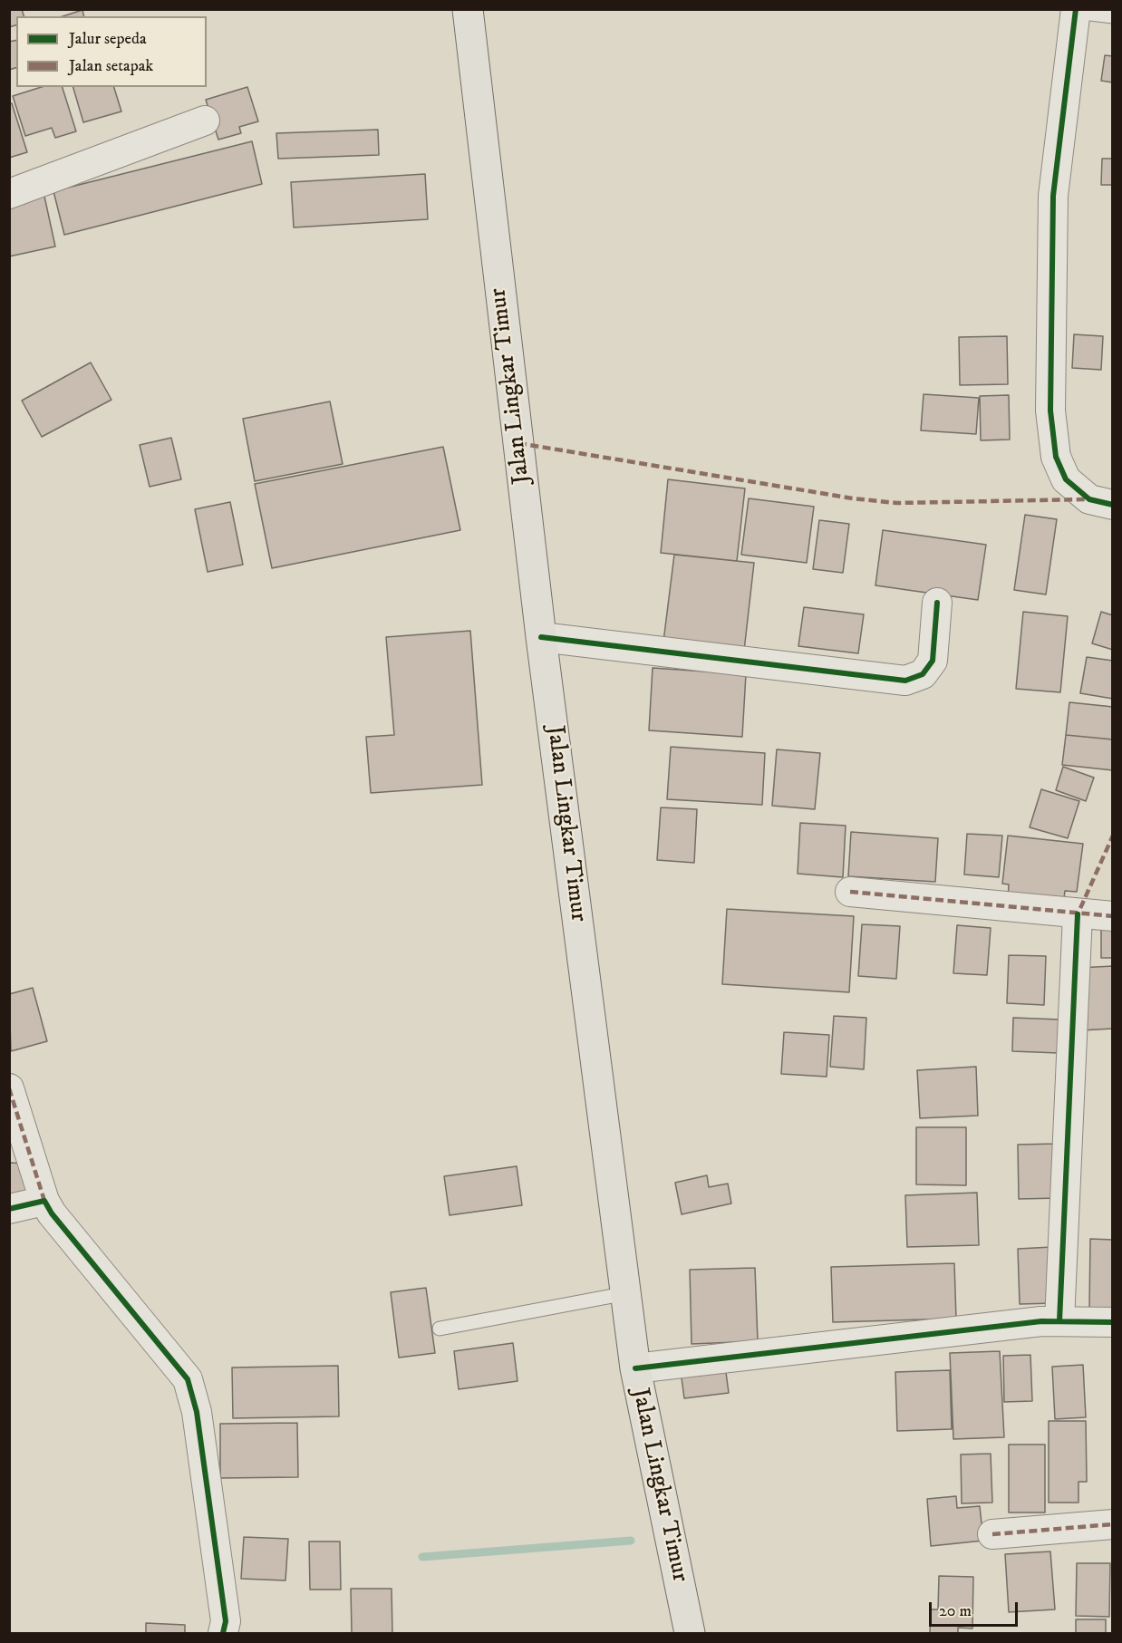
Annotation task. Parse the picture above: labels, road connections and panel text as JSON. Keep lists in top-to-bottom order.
{
  "streets": {
    "highway": ["Jalan Lingkar Timur"]
  },
  "legend": ["Jalur sepeda", "Jalan setapak"],
  "scale_bar": "20 m"
}
